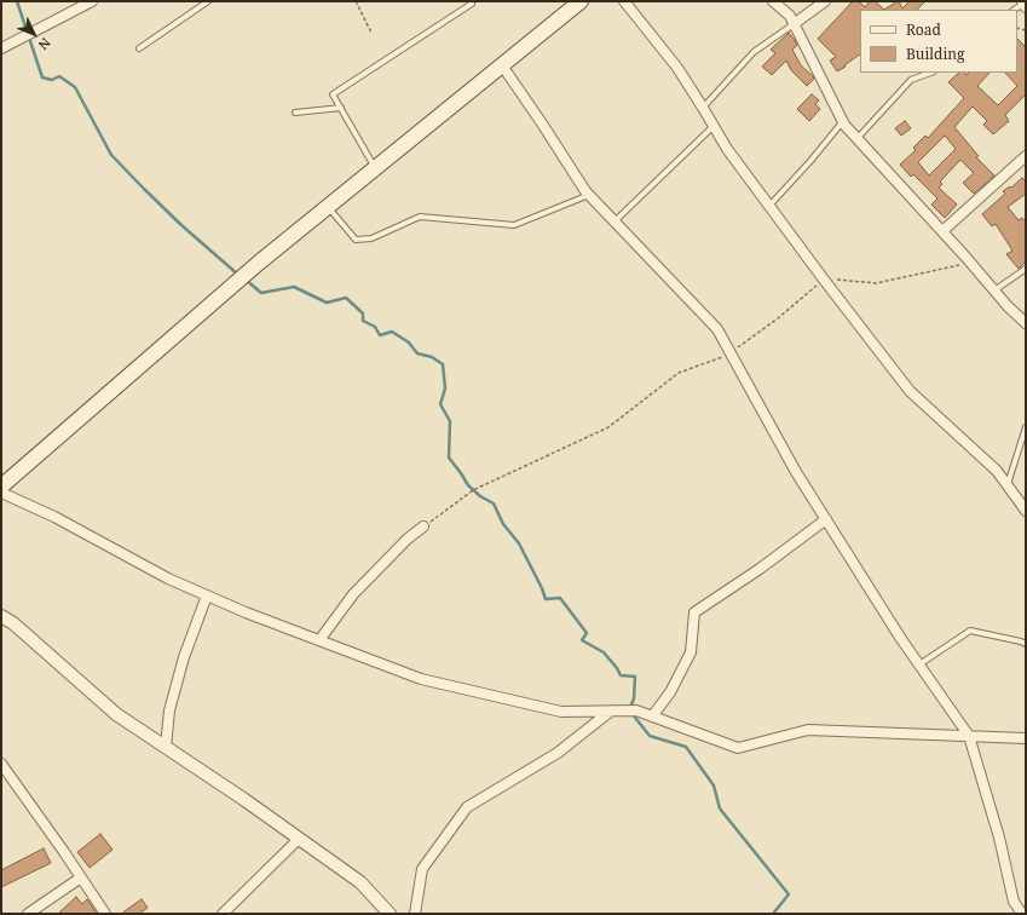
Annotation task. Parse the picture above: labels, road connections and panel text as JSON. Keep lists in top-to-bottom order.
{
  "legend": ["Road", "Building"],
  "north": "bottom right"
}
